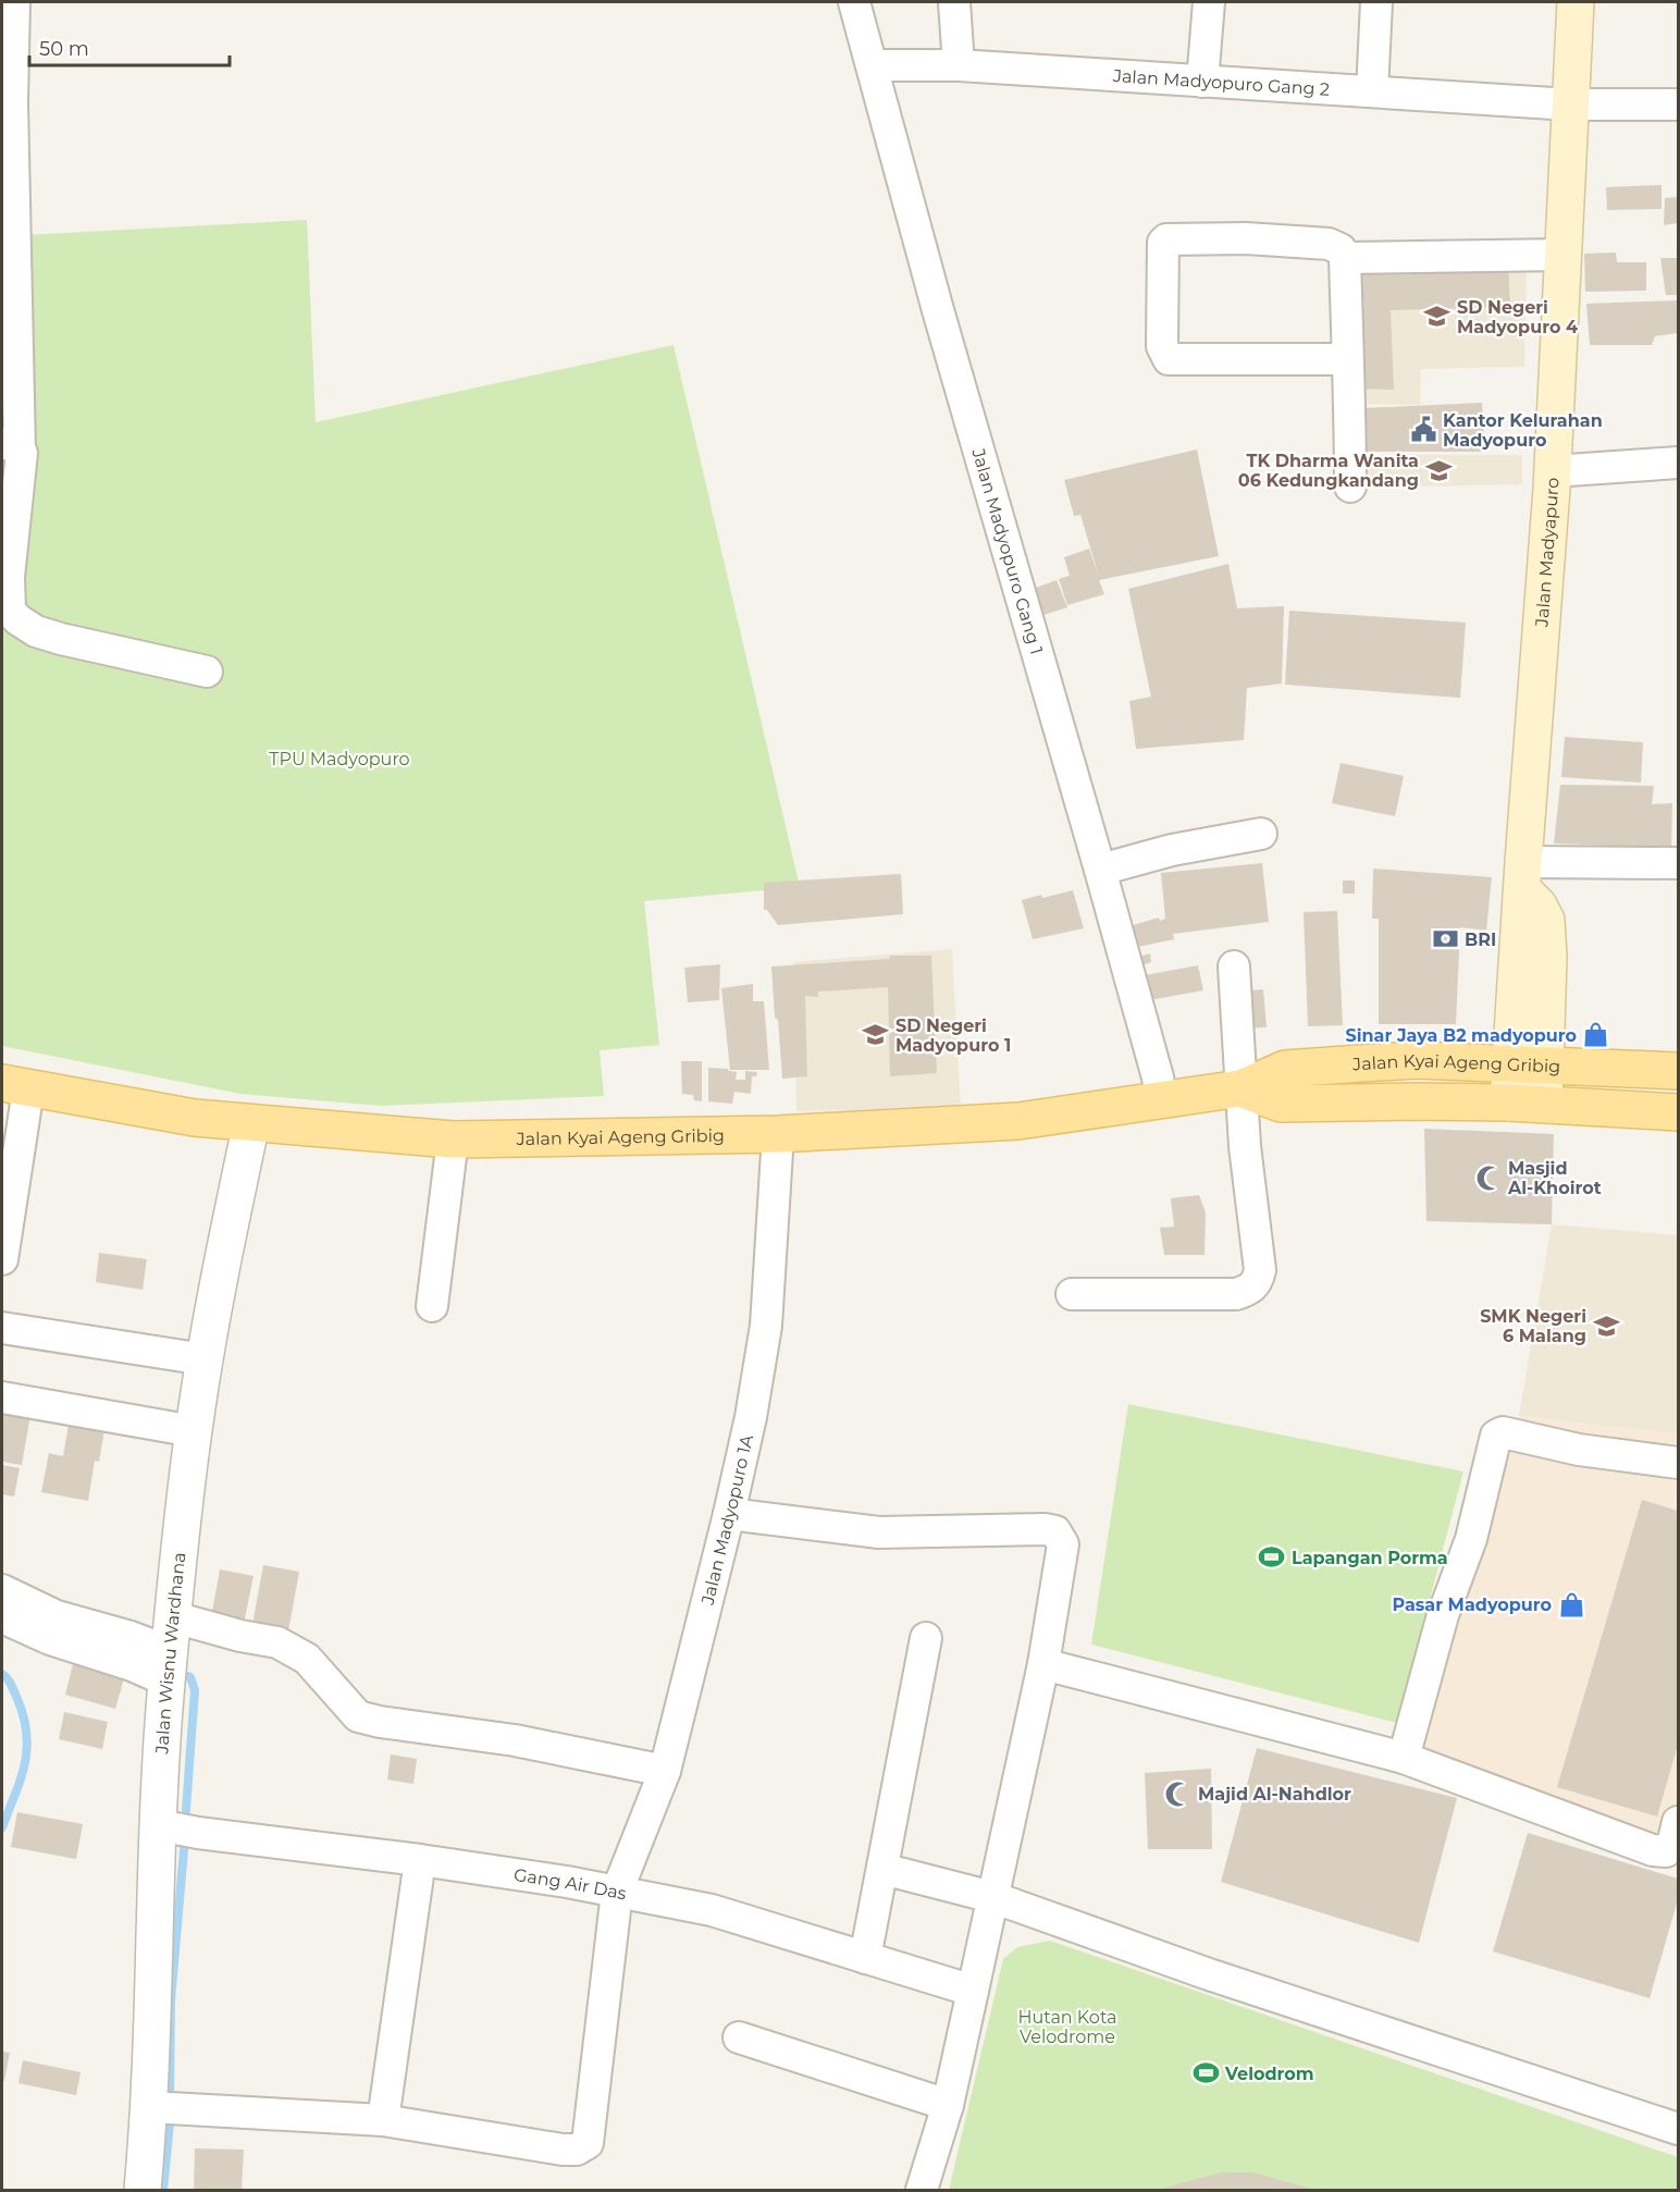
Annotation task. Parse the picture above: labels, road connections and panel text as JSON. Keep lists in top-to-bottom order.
{
  "streets": {
    "main road": ["Jalan Madyapuro", "Jalan Kyai Ageng Gribig"],
    "street": [
      "Jalan Madyopuro Gang 2",
      "Jalan Madyopuro Gang 1",
      "Jalan Madyopuro 1A",
      "Jalan Wisnu Wardhana",
      "Gang Air Das"
    ]
  },
  "crossings": [
    ["Jalan Madyopuro Gang 2", "Jalan Madyopuro Gang 1"],
    ["Jalan Madyopuro Gang 2", "Jalan Madyapuro"],
    ["Jalan Madyopuro Gang 1", "Jalan Kyai Ageng Gribig"],
    ["Jalan Madyapuro", "Jalan Kyai Ageng Gribig"],
    ["Jalan Kyai Ageng Gribig", "Jalan Madyopuro 1A"],
    ["Jalan Kyai Ageng Gribig", "Jalan Wisnu Wardhana"],
    ["Jalan Madyopuro 1A", "Gang Air Das"],
    ["Jalan Wisnu Wardhana", "Gang Air Das"]
  ],
  "parks": ["TPU Madyopuro", "Hutan Kota Velodrome"],
  "places": {
    "school or university": [
      "SD Negeri Madyopuro 4",
      "TK Dharma Wanita 06 Kedungkandang",
      "SD Negeri Madyopuro 1",
      "SMK Negeri 6 Malang"
    ],
    "public building": ["Kantor Kelurahan Madyopuro"],
    "bank": ["BRI"],
    "shop": ["Sinar Jaya B2 madyopuro", "Pasar Madyopuro"],
    "mosque": ["Masjid Al-Khoirot", "Majid Al-Nahdlor"],
    "sports": ["Lapangan Porma", "Velodrom"]
  },
  "scale_bar": "50 m"
}
